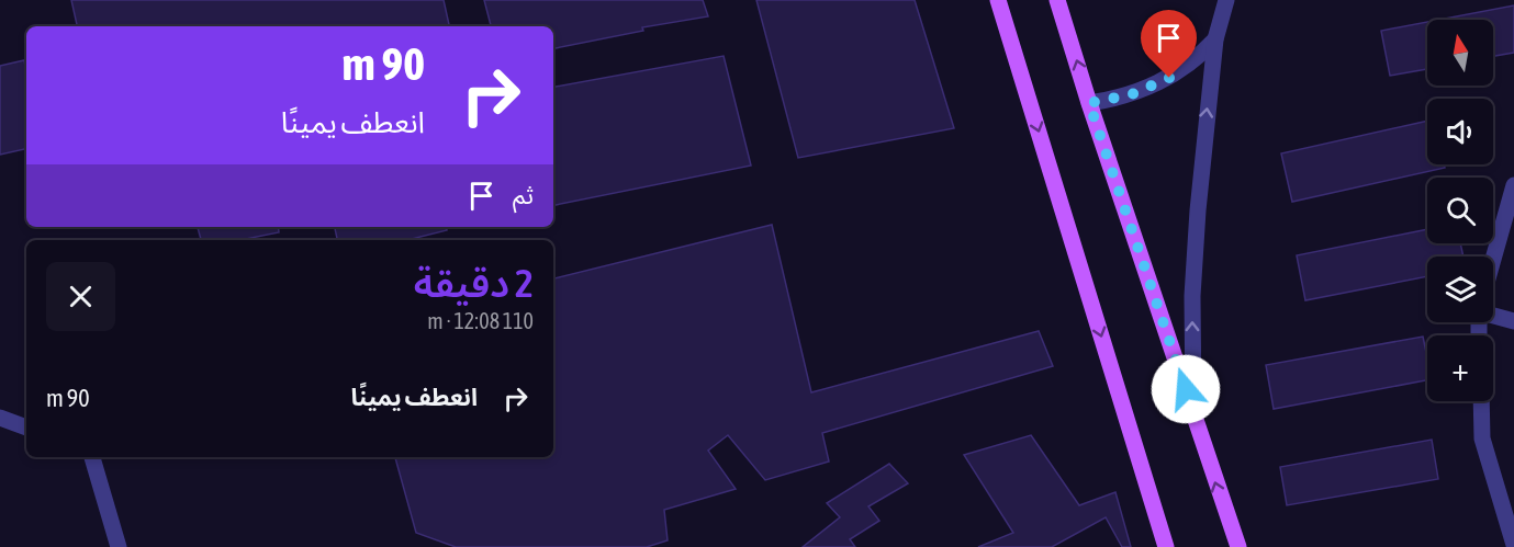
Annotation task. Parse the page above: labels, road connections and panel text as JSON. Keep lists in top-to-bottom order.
{
  "north": "top",
  "page": {
    "map_buttons": "+",
    "turn": ["90 m", "انعطف يمينًا"],
    "then": "ثم",
    "heading": ["2 دقيقة", "110 m · 12:08"],
    "list": [
      {
        "name": "انعطف يمينًا",
        "value": "90 m"
      }
    ]
  }
}
